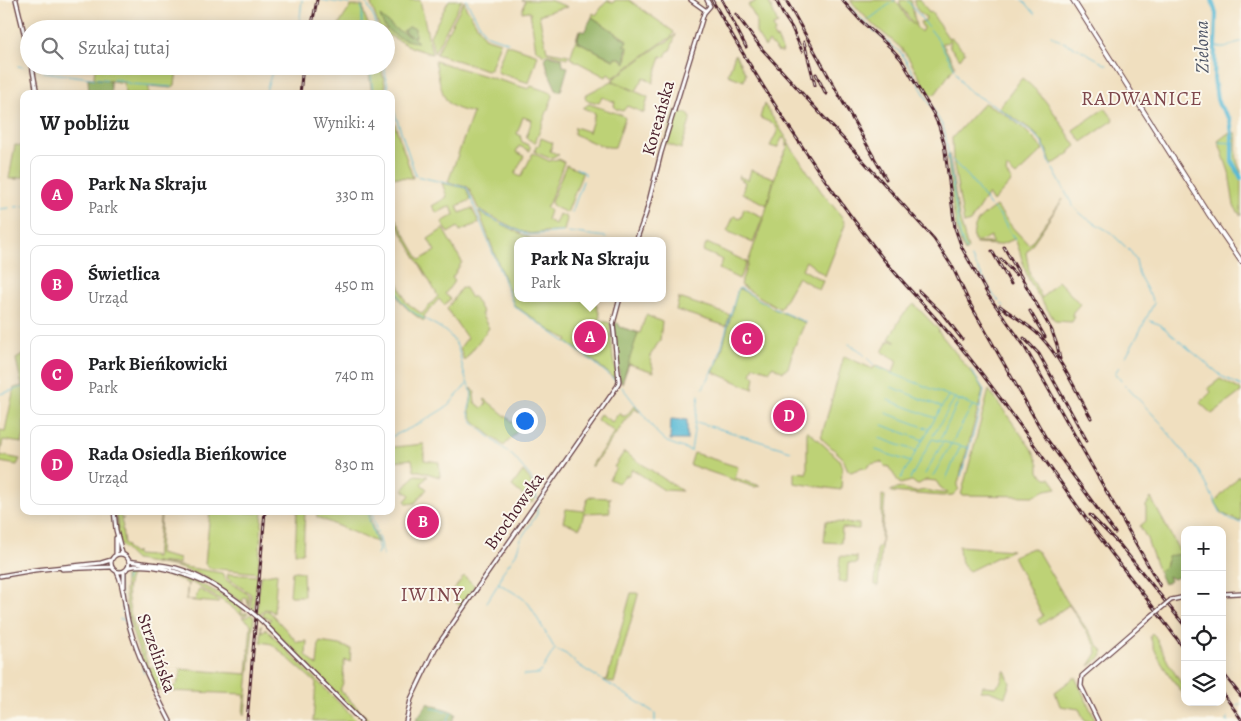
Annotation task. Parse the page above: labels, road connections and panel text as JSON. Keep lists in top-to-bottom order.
{
  "streets": {
    "street": ["Koreańska", "Brochowska", "Strzelińska"]
  },
  "districts": ["RADWANICE", "IWINY"],
  "water": ["Zielona"],
  "page": {
    "search": "Szukaj tutaj",
    "heading": ["W pobliżu", "Wyniki: 4"],
    "list": [
      {
        "mark": "A",
        "name": "Park Na Skraju",
        "note": "Park",
        "value": "330 m"
      },
      {
        "mark": "B",
        "name": "Świetlica",
        "note": "Urząd",
        "value": "450 m"
      },
      {
        "mark": "C",
        "name": "Park Bieńkowicki",
        "note": "Park",
        "value": "740 m"
      },
      {
        "mark": "D",
        "name": "Rada Osiedla Bieńkowice",
        "note": "Urząd",
        "value": "830 m"
      }
    ],
    "popup": ["Park Na Skraju", "Park"],
    "pins": [
      "A",
      "C",
      "D",
      "B"
    ],
    "map_buttons": ["+", "−"]
  }
}
